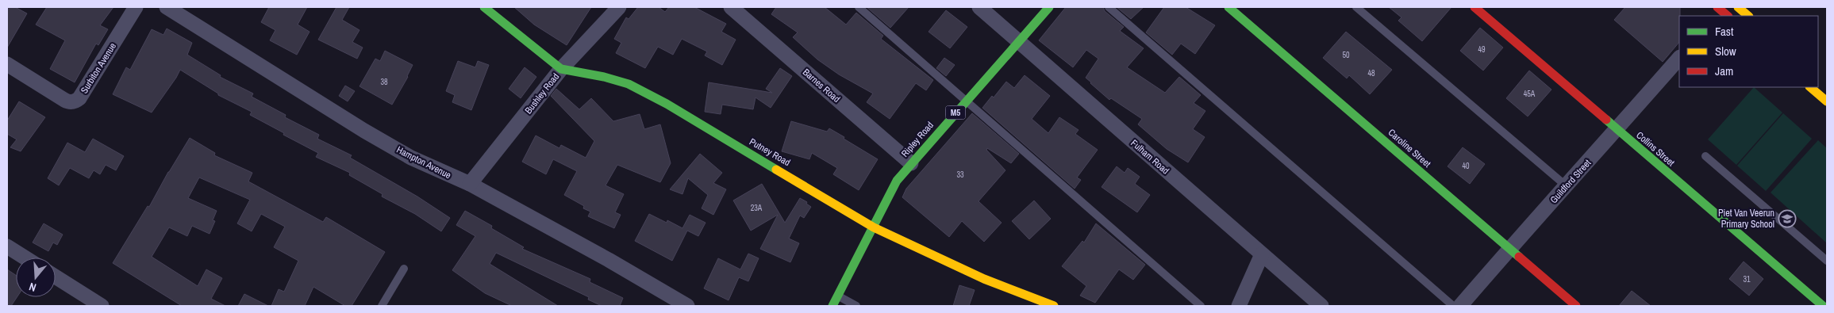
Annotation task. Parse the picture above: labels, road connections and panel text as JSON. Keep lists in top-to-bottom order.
{
  "streets": {
    "street": [
      "Surbiton Avenue",
      "Barnes Road",
      "Bushley Road",
      "M5",
      "Ripley Road",
      "Caroline Street",
      "Collins Street",
      "Putney Road",
      "Fulham Road",
      "Hampton Avenue",
      "Guildford Street"
    ]
  },
  "crossings": [
    ["Barnes Road", "Ripley Road"],
    ["Bushley Road", "Putney Road"],
    ["Bushley Road", "Hampton Avenue"],
    ["Ripley Road", "Putney Road"],
    ["Ripley Road", "Fulham Road"],
    ["Caroline Street", "Guildford Street"],
    ["Collins Street", "Guildford Street"]
  ],
  "places": {
    "school or university": ["Piet Van Veerun Primary School"]
  },
  "house_numbers": [
    "49",
    "50",
    "48",
    "38",
    "45A",
    "40",
    "33",
    "23A",
    "31"
  ],
  "legend": ["Fast", "Slow", "Jam"],
  "north": "bottom"
}
